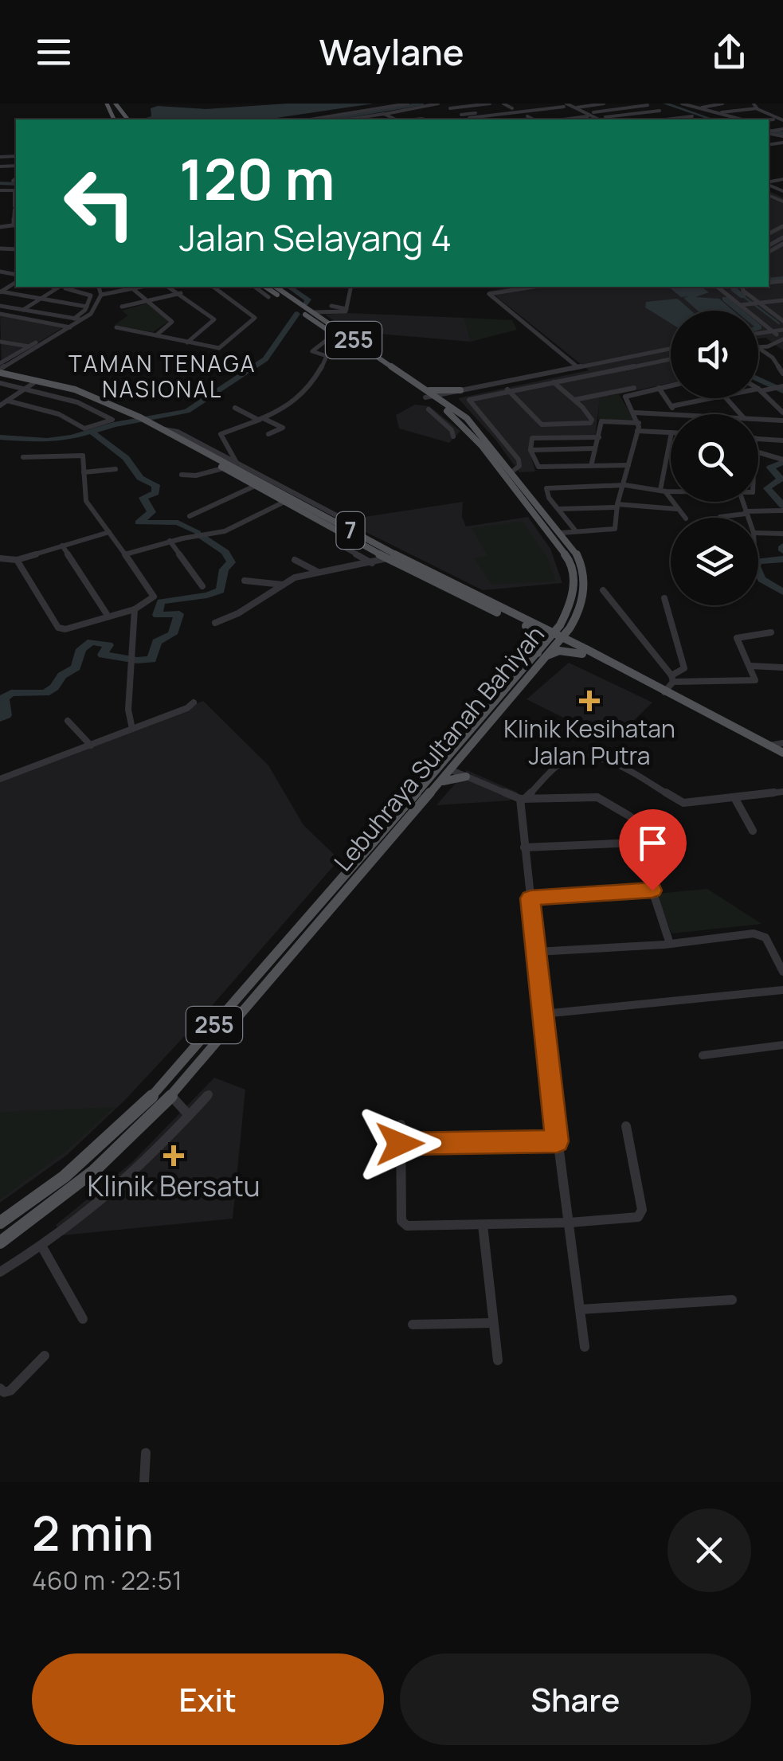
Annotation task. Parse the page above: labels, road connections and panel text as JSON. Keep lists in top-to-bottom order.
{
  "streets": {
    "main road": ["255", "7", "Lebuhraya Sultanah Bahiyah"]
  },
  "crossings": [
    ["7", "Lebuhraya Sultanah Bahiyah"]
  ],
  "districts": ["TAMAN TENAGA NASIONAL"],
  "places": {
    "health": ["Klinik Kesihatan Jalan Putra", "Klinik Bersatu"]
  },
  "page": {
    "header": "Waylane",
    "turn": ["120 m", "Jalan Selayang 4"],
    "heading": ["2 min", "460 m · 22:51"],
    "buttons": ["Exit", "Share"]
  }
}
